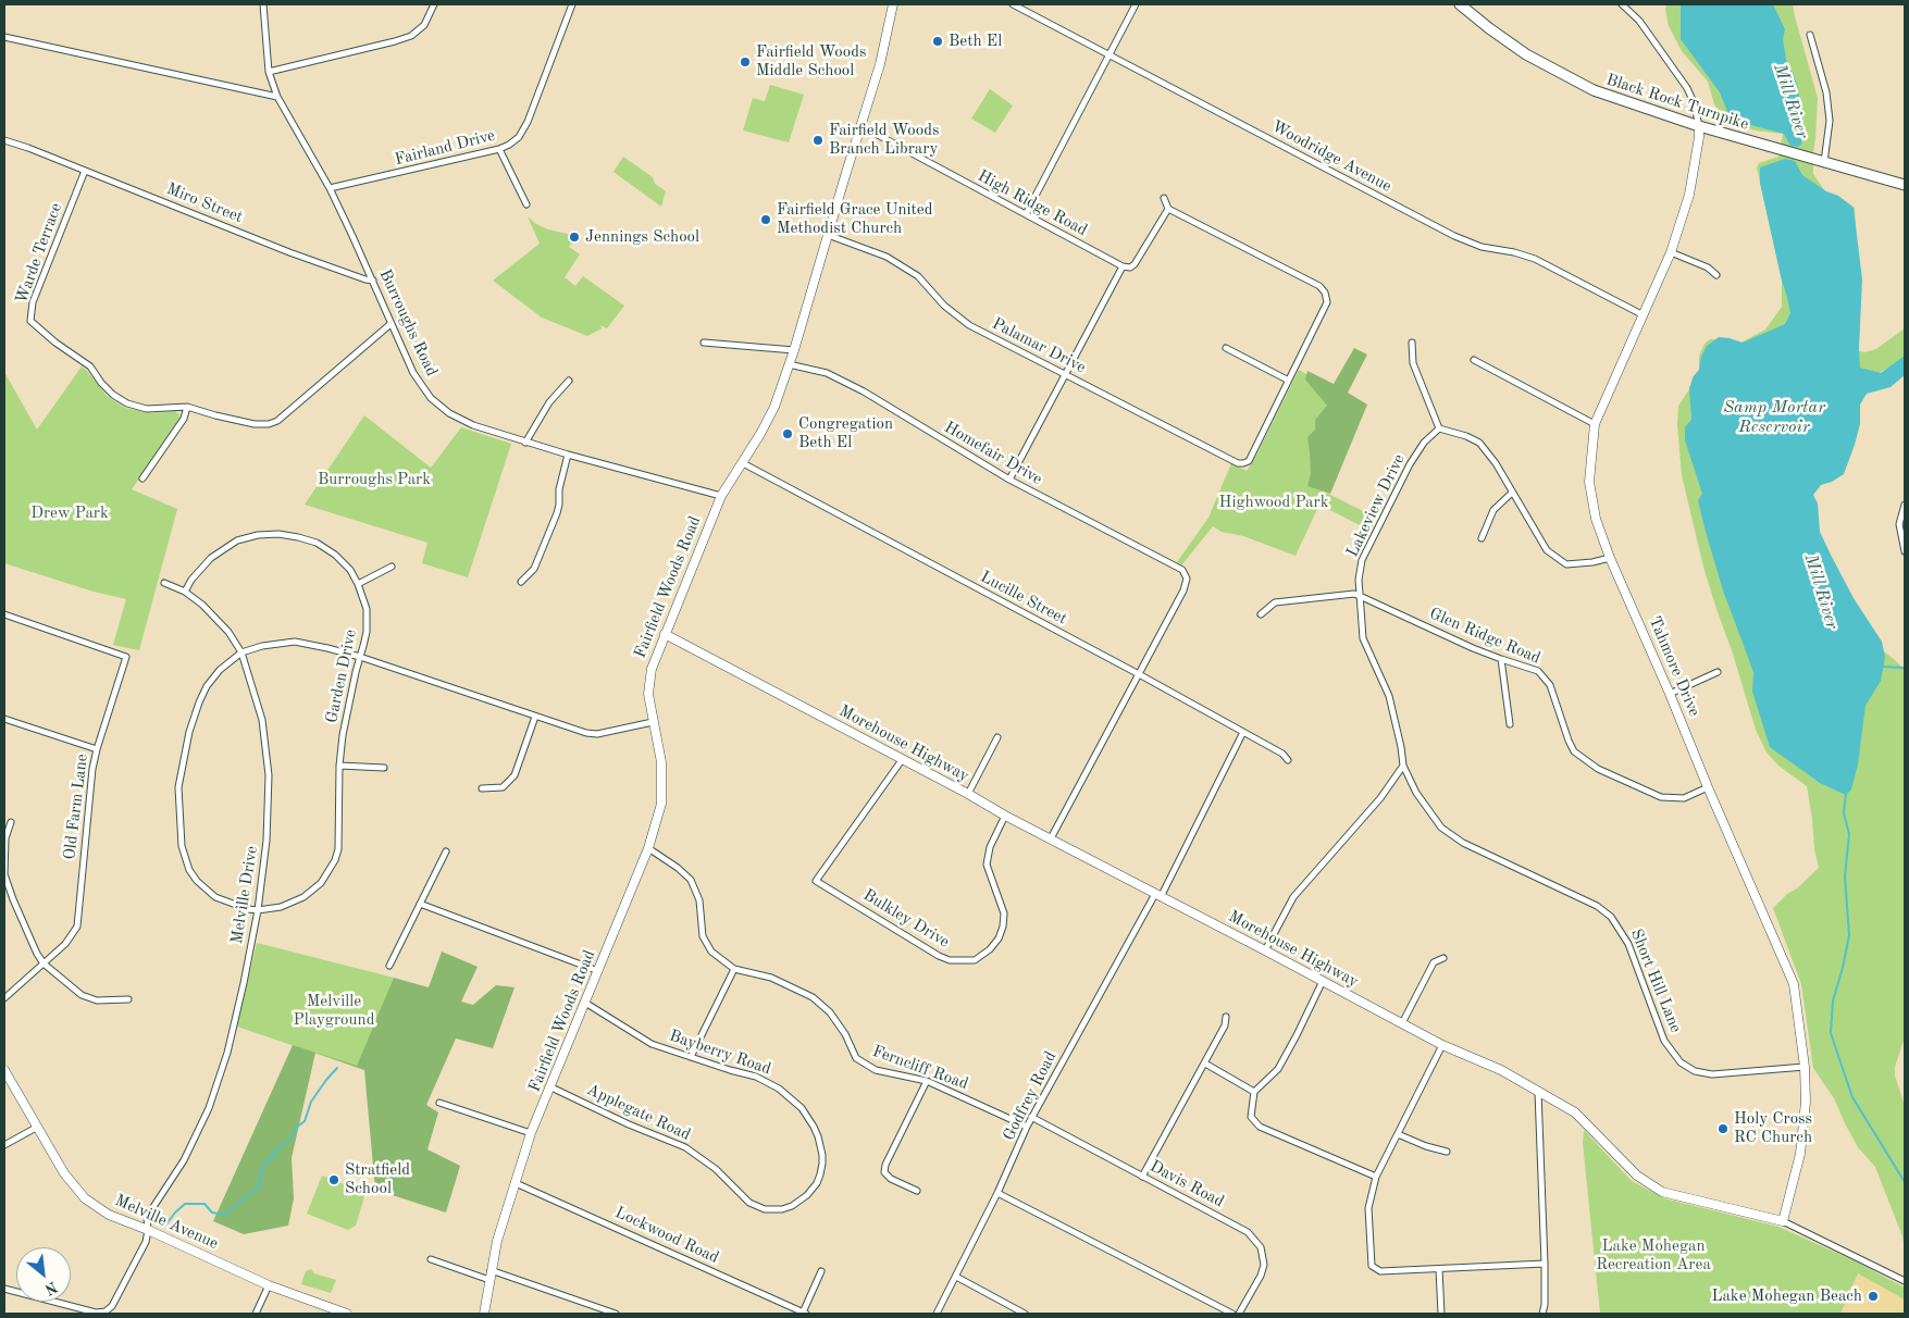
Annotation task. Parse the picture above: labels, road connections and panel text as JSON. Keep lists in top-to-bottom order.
{
  "streets": {
    "main road": ["Black Rock Turnpike"],
    "street": [
      "Fairland Drive",
      "Woodridge Avenue",
      "Miro Street",
      "High Ridge Road",
      "Warde Terrace",
      "Burroughs Road",
      "Palamar Drive",
      "Homefair Drive",
      "Lakeview Drive",
      "Fairfield Woods Road",
      "Lucille Street",
      "Glen Ridge Road",
      "Tahmore Drive",
      "Garden Drive",
      "Morehouse Highway",
      "Old Farm Lane",
      "Melville Drive",
      "Bulkley Drive",
      "Short Hill Lane",
      "Bayberry Road",
      "Ferncliff Road",
      "Godfrey Road",
      "Applegate Road",
      "Davis Road",
      "Melville Avenue",
      "Lockwood Road"
    ]
  },
  "crossings": [
    ["Black Rock Turnpike", "Tahmore Drive"],
    ["Fairland Drive", "Burroughs Road"],
    ["Woodridge Avenue", "Tahmore Drive"],
    ["Miro Street", "Warde Terrace"],
    ["Miro Street", "Burroughs Road"],
    ["High Ridge Road", "Fairfield Woods Road"],
    ["Warde Terrace", "Burroughs Road"],
    ["Burroughs Road", "Fairfield Woods Road"],
    ["Palamar Drive", "Fairfield Woods Road"],
    ["Homefair Drive", "Fairfield Woods Road"],
    ["Homefair Drive", "Lucille Street"],
    ["Lakeview Drive", "Glen Ridge Road"],
    ["Lakeview Drive", "Short Hill Lane"],
    ["Fairfield Woods Road", "Lucille Street"],
    ["Fairfield Woods Road", "Morehouse Highway"],
    ["Fairfield Woods Road", "Bayberry Road"],
    ["Fairfield Woods Road", "Ferncliff Road"],
    ["Fairfield Woods Road", "Applegate Road"],
    ["Fairfield Woods Road", "Lockwood Road"],
    ["Lucille Street", "Godfrey Road"],
    ["Glen Ridge Road", "Tahmore Drive"],
    ["Tahmore Drive", "Morehouse Highway"],
    ["Tahmore Drive", "Short Hill Lane"],
    ["Garden Drive", "Melville Drive"],
    ["Morehouse Highway", "Bulkley Drive"],
    ["Morehouse Highway", "Godfrey Road"],
    ["Melville Drive", "Melville Avenue"],
    ["Bayberry Road", "Applegate Road"],
    ["Ferncliff Road", "Godfrey Road"],
    ["Godfrey Road", "Davis Road"]
  ],
  "water": ["Mill River", "Samp Mortar Reservoir"],
  "parks": [
    "Burroughs Park",
    "Highwood Park",
    "Drew Park",
    "Melville Playground",
    "Lake Mohegan Recreation Area"
  ],
  "places": [
    "Beth El",
    "Fairfield Woods Middle School",
    "Fairfield Woods Branch Library",
    "Fairfield Grace United Methodist Church",
    "Jennings School",
    "Congregation Beth El",
    "Holy Cross RC Church",
    "Stratfield School",
    "Lake Mohegan Beach"
  ],
  "north": "bottom right"
}
